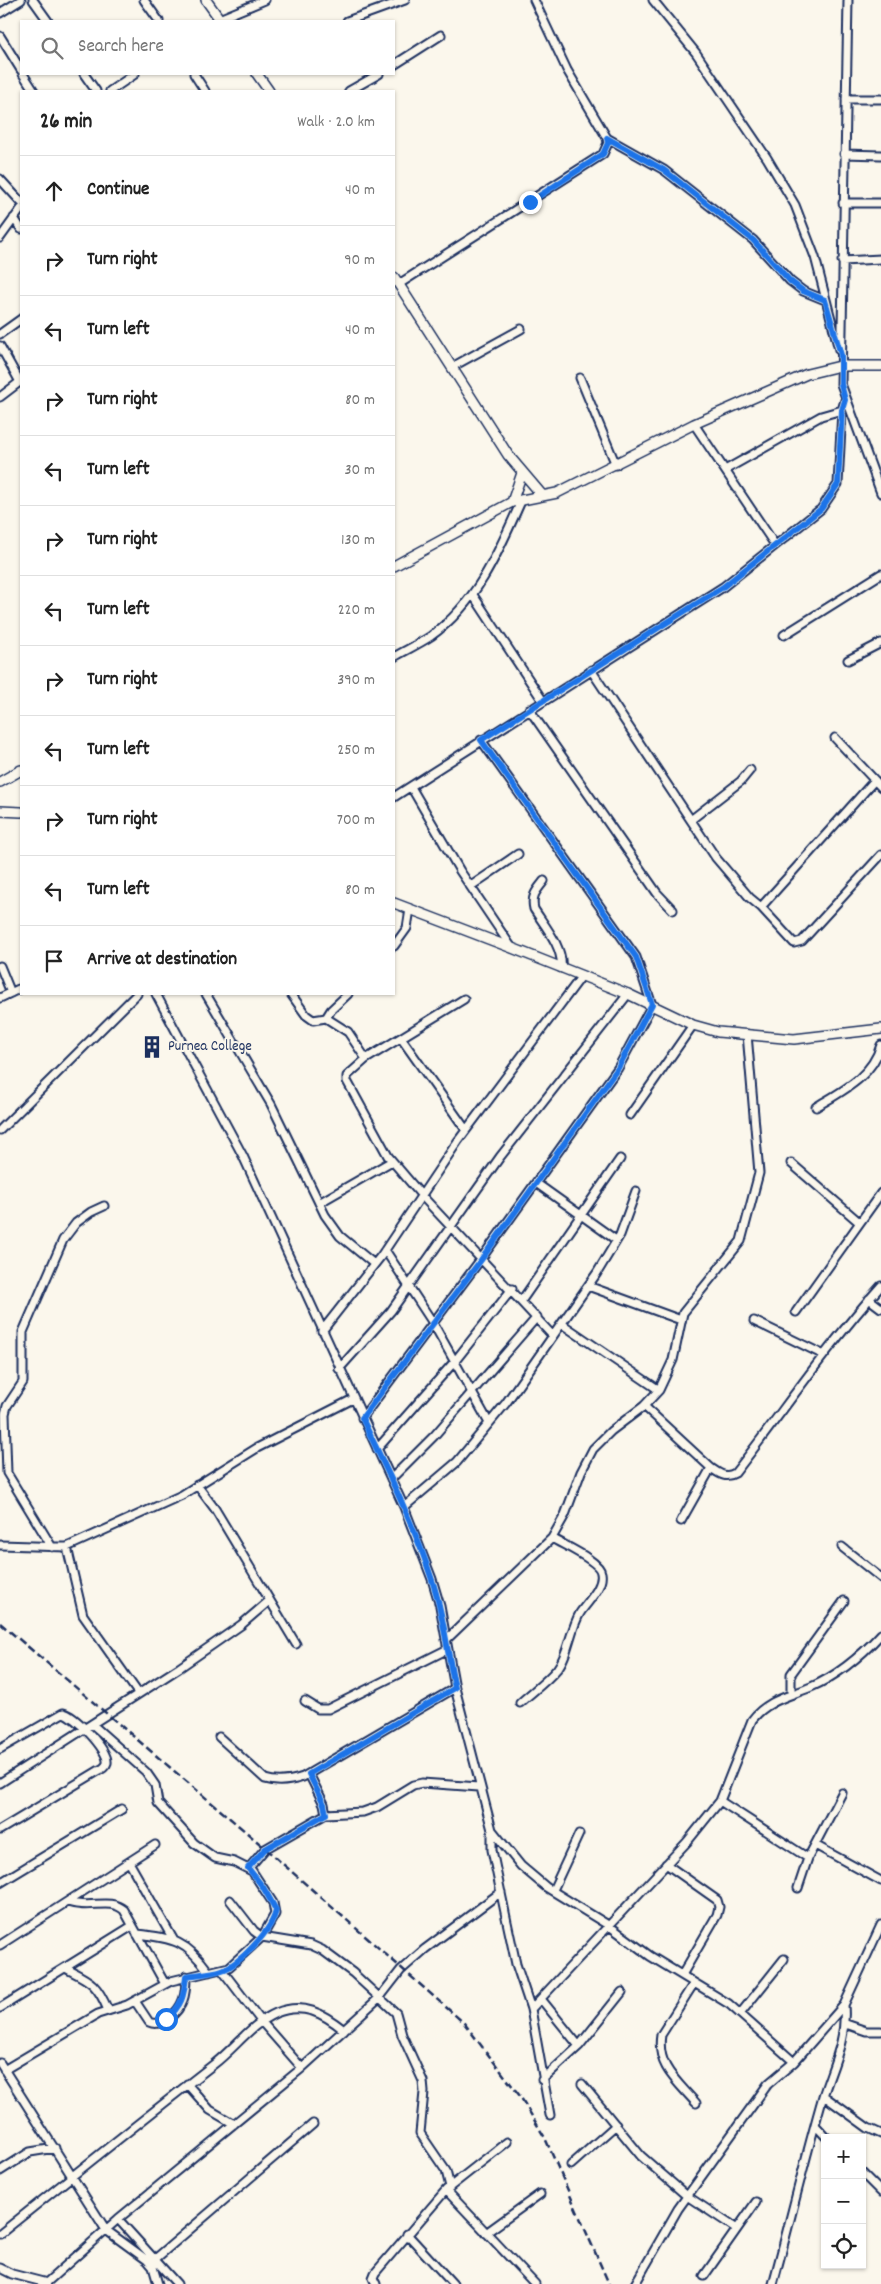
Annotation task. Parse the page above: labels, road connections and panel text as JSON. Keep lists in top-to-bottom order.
{
  "places": {
    "building": ["Purnea College"]
  },
  "page": {
    "search": "Search here",
    "heading": ["26 min", "Walk · 2.0 km"],
    "list": [
      ["Continue", "40 m"],
      ["Turn right", "90 m"],
      ["Turn left", "40 m"],
      ["Turn right", "80 m"],
      ["Turn left", "30 m"],
      ["Turn right", "130 m"],
      ["Turn left", "220 m"],
      ["Turn right", "390 m"],
      ["Turn left", "250 m"],
      ["Turn right", "700 m"],
      ["Turn left", "80 m"],
      "Arrive at destination"
    ],
    "map_buttons": ["+", "−"]
  }
}
